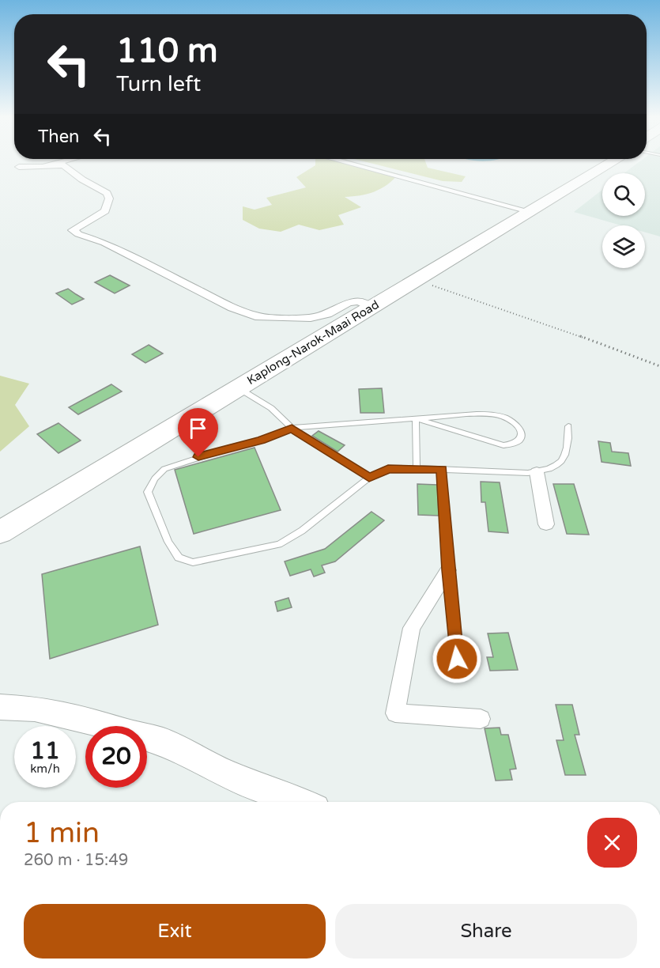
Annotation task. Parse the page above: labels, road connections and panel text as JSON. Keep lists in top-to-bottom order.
{
  "streets": {
    "highway": ["Kaplong-Narok-Maai Road"]
  },
  "page": {
    "turn": ["110 m", "Turn left"],
    "then": "Then",
    "speed": "11 km/h",
    "limit": "20",
    "heading": ["1 min", "260 m · 15:49"],
    "buttons": ["Exit", "Share"]
  }
}
